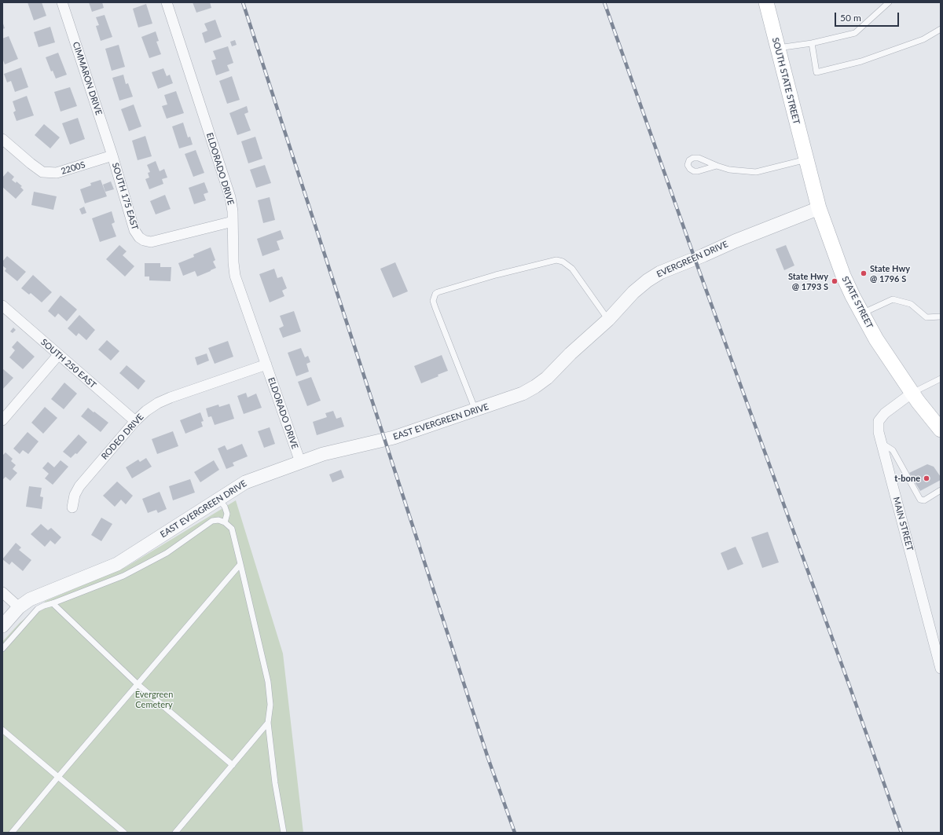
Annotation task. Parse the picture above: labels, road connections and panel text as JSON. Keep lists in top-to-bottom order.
{
  "streets": {
    "main road": ["SOUTH STATE STREET", "STATE STREET"],
    "street": [
      "CIMMARON DRIVE",
      "2200S",
      "ELDORADO DRIVE",
      "SOUTH 175 EAST",
      "EVERGREEN DRIVE",
      "SOUTH 250 EAST",
      "EAST EVERGREEN DRIVE",
      "RODEO DRIVE",
      "MAIN STREET"
    ]
  },
  "crossings": [
    ["CIMMARON DRIVE", "2200S"],
    ["CIMMARON DRIVE", "SOUTH 175 EAST"],
    ["SOUTH STATE STREET", "STATE STREET"],
    ["2200S", "SOUTH 175 EAST"],
    ["ELDORADO DRIVE", "SOUTH 175 EAST"],
    ["ELDORADO DRIVE", "EAST EVERGREEN DRIVE"],
    ["ELDORADO DRIVE", "RODEO DRIVE"],
    ["EVERGREEN DRIVE", "STATE STREET"],
    ["EVERGREEN DRIVE", "EAST EVERGREEN DRIVE"],
    ["STATE STREET", "MAIN STREET"],
    ["SOUTH 250 EAST", "RODEO DRIVE"]
  ],
  "parks": ["Evergreen Cemetery"],
  "places": ["State Hwy @ 1796 S", "State Hwy @ 1793 S", "t-bone"],
  "scale_bar": "50 m"
}
